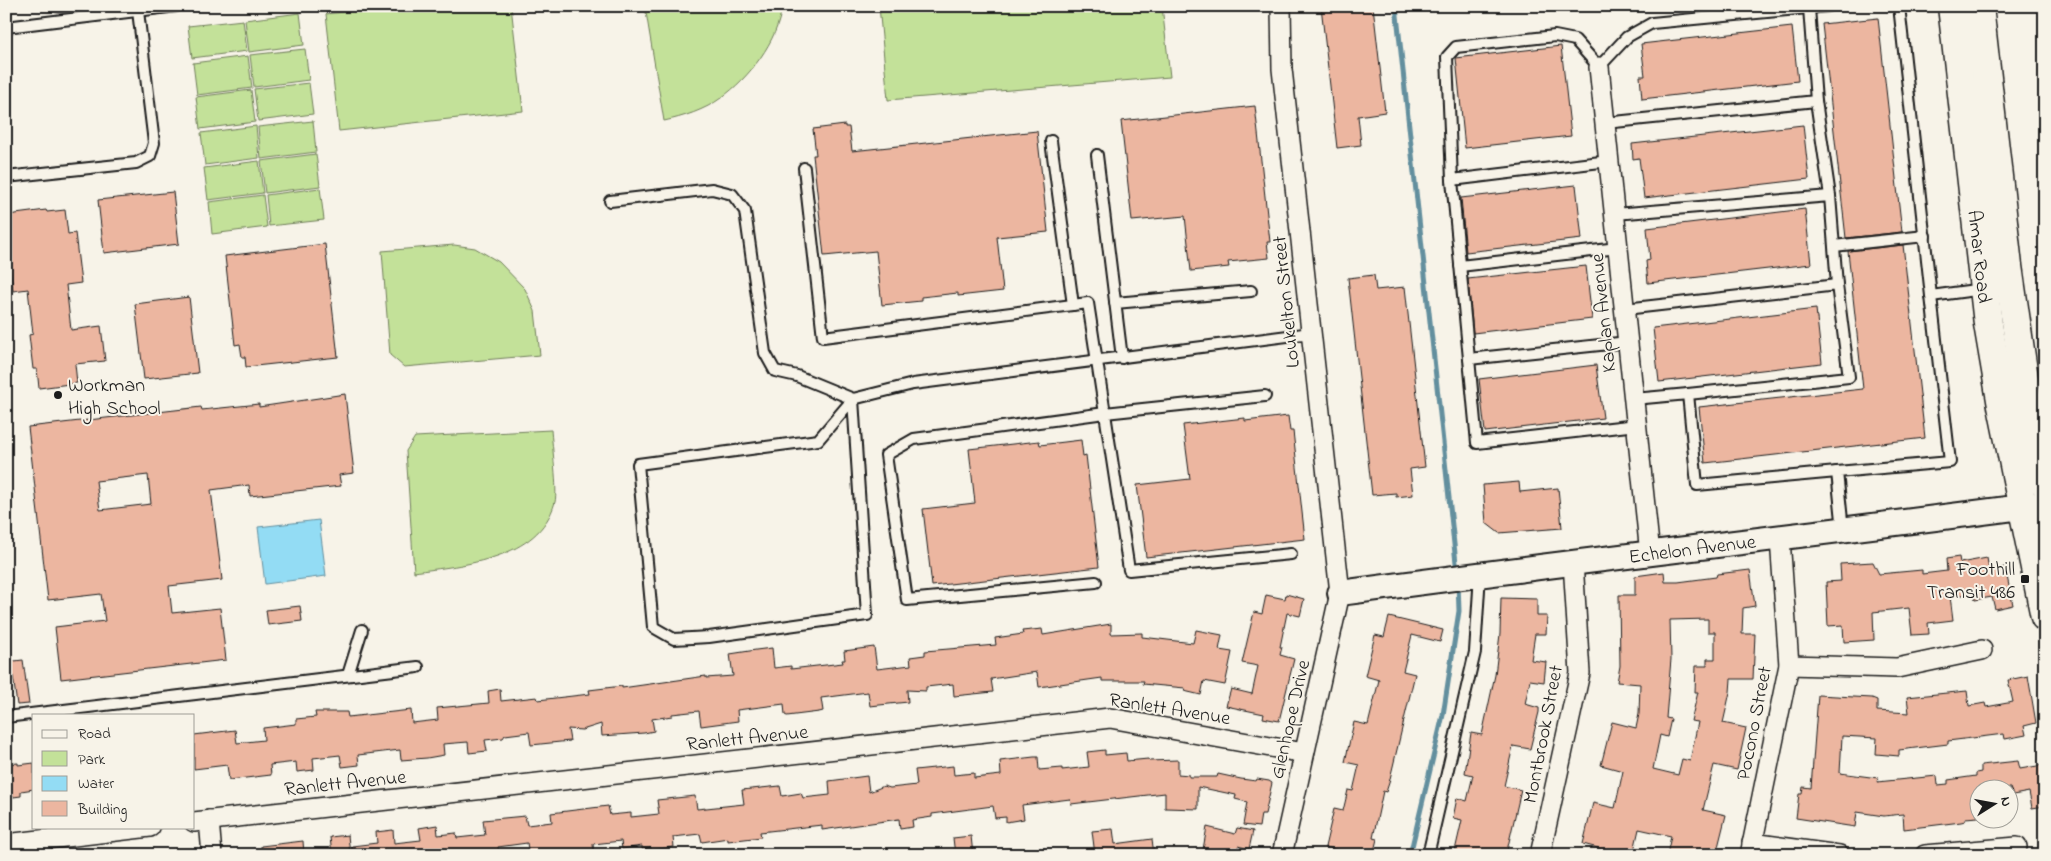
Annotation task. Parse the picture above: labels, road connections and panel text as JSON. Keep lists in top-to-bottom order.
{
  "streets": {
    "main road": ["Amar Road"],
    "street": [
      "Loukelton Street",
      "Kaplan Avenue",
      "Echelon Avenue",
      "Ranlett Avenue",
      "Glenhope Drive",
      "Pocono Street",
      "Montbrook Street"
    ]
  },
  "crossings": [
    ["Amar Road", "Echelon Avenue"],
    ["Loukelton Street", "Echelon Avenue"],
    ["Loukelton Street", "Glenhope Drive"],
    ["Kaplan Avenue", "Echelon Avenue"],
    ["Echelon Avenue", "Glenhope Drive"],
    ["Echelon Avenue", "Pocono Street"],
    ["Echelon Avenue", "Montbrook Street"],
    ["Ranlett Avenue", "Glenhope Drive"]
  ],
  "places": {
    "other": ["Workman High School"],
    "transit": ["Foothill Transit 486"]
  },
  "legend": [
    "Road",
    "Park",
    "Water",
    "Building"
  ],
  "north": "right"
}
